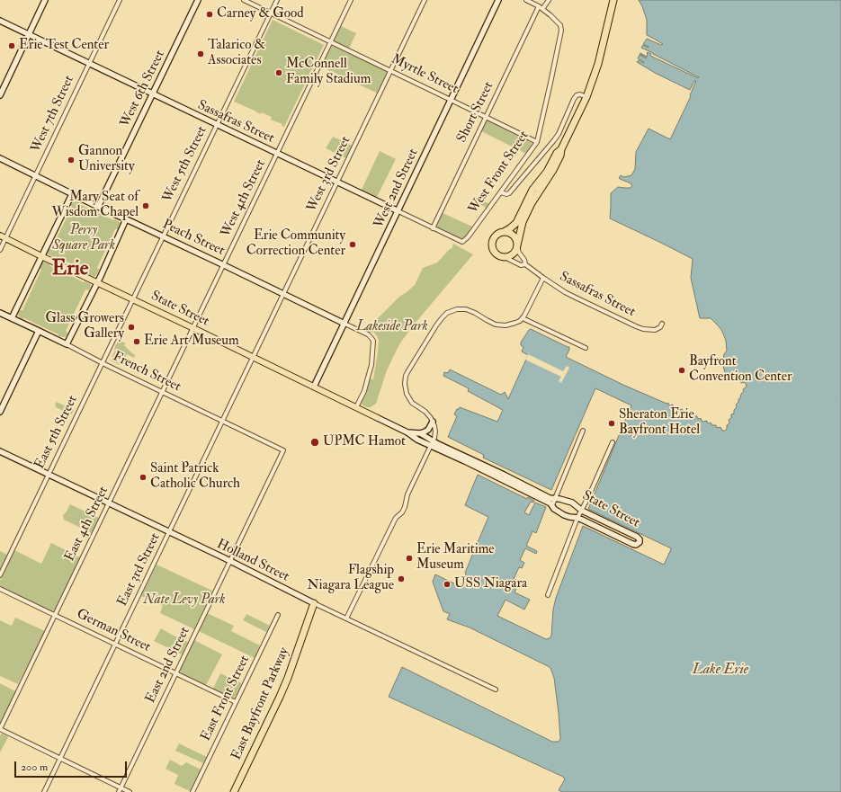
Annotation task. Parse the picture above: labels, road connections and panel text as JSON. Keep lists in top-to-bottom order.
{
  "streets": {
    "highway": ["East Bayfront Parkway"],
    "main road": ["State Street"],
    "street": [
      "Myrtle Street",
      "West 6th Street",
      "Short Street",
      "West 7th Street",
      "Sassafras Street",
      "West 5th Street",
      "West Front Street",
      "West 3rd Street",
      "West 2nd Street",
      "West 4th Street",
      "Peach Street",
      "French Street",
      "East 5th Street",
      "East 4th Street",
      "Holland Street",
      "East 3rd Street",
      "German Street",
      "East 2nd Street",
      "East Front Street"
    ]
  },
  "crossings": [
    ["Myrtle Street", "Short Street"],
    ["Myrtle Street", "West 5th Street"],
    ["Myrtle Street", "West Front Street"],
    ["Myrtle Street", "West 3rd Street"],
    ["Myrtle Street", "West 2nd Street"],
    ["Myrtle Street", "West 4th Street"],
    ["West 6th Street", "Sassafras Street"],
    ["West 6th Street", "Peach Street"],
    ["Short Street", "Sassafras Street"],
    ["Short Street", "West Front Street"],
    ["West 7th Street", "Sassafras Street"],
    ["West 7th Street", "Peach Street"],
    ["West 7th Street", "State Street"],
    ["Sassafras Street", "West 5th Street"],
    ["Sassafras Street", "West Front Street"],
    ["Sassafras Street", "West 3rd Street"],
    ["Sassafras Street", "West 2nd Street"],
    ["Sassafras Street", "West 4th Street"],
    ["West 5th Street", "Peach Street"],
    ["West 5th Street", "State Street"],
    ["West 5th Street", "East 5th Street"],
    ["West 3rd Street", "Peach Street"],
    ["West 3rd Street", "State Street"],
    ["West 3rd Street", "East 3rd Street"],
    ["West 2nd Street", "Peach Street"],
    ["West 2nd Street", "State Street"],
    ["West 4th Street", "Peach Street"],
    ["West 4th Street", "State Street"],
    ["West 4th Street", "East 4th Street"],
    ["Peach Street", "State Street"],
    ["State Street", "East 5th Street"],
    ["State Street", "East 4th Street"],
    ["State Street", "East 3rd Street"],
    ["French Street", "East 5th Street"],
    ["French Street", "East 4th Street"],
    ["French Street", "East 3rd Street"],
    ["French Street", "East 2nd Street"],
    ["East 5th Street", "Holland Street"],
    ["East 4th Street", "Holland Street"],
    ["East 4th Street", "German Street"],
    ["Holland Street", "East 3rd Street"],
    ["Holland Street", "East 2nd Street"],
    ["Holland Street", "East Bayfront Parkway"],
    ["East 3rd Street", "German Street"],
    ["German Street", "East 2nd Street"],
    ["German Street", "East Front Street"]
  ],
  "districts": ["Erie"],
  "water": ["Lake Erie"],
  "parks": ["Perry Square Park", "Lakeside Park", "Nate Levy Park"],
  "places": [
    "Carney & Good",
    "Erie Test Center",
    "Talarico & Associates",
    "McConnell Family Stadium",
    "Gannon University",
    "Mary Seat of Wisdom Chapel",
    "Erie Community Correction Center",
    "Glass Growers Gallery",
    "Erie Art Museum",
    "Bayfront Convention Center",
    "Sheraton Erie Bayfront Hotel",
    "UPMC Hamot",
    "Saint Patrick Catholic Church",
    "Erie Maritime Museum",
    "Flagship Niagara League",
    "USS Niagara"
  ],
  "scale_bar": "200 m"
}
